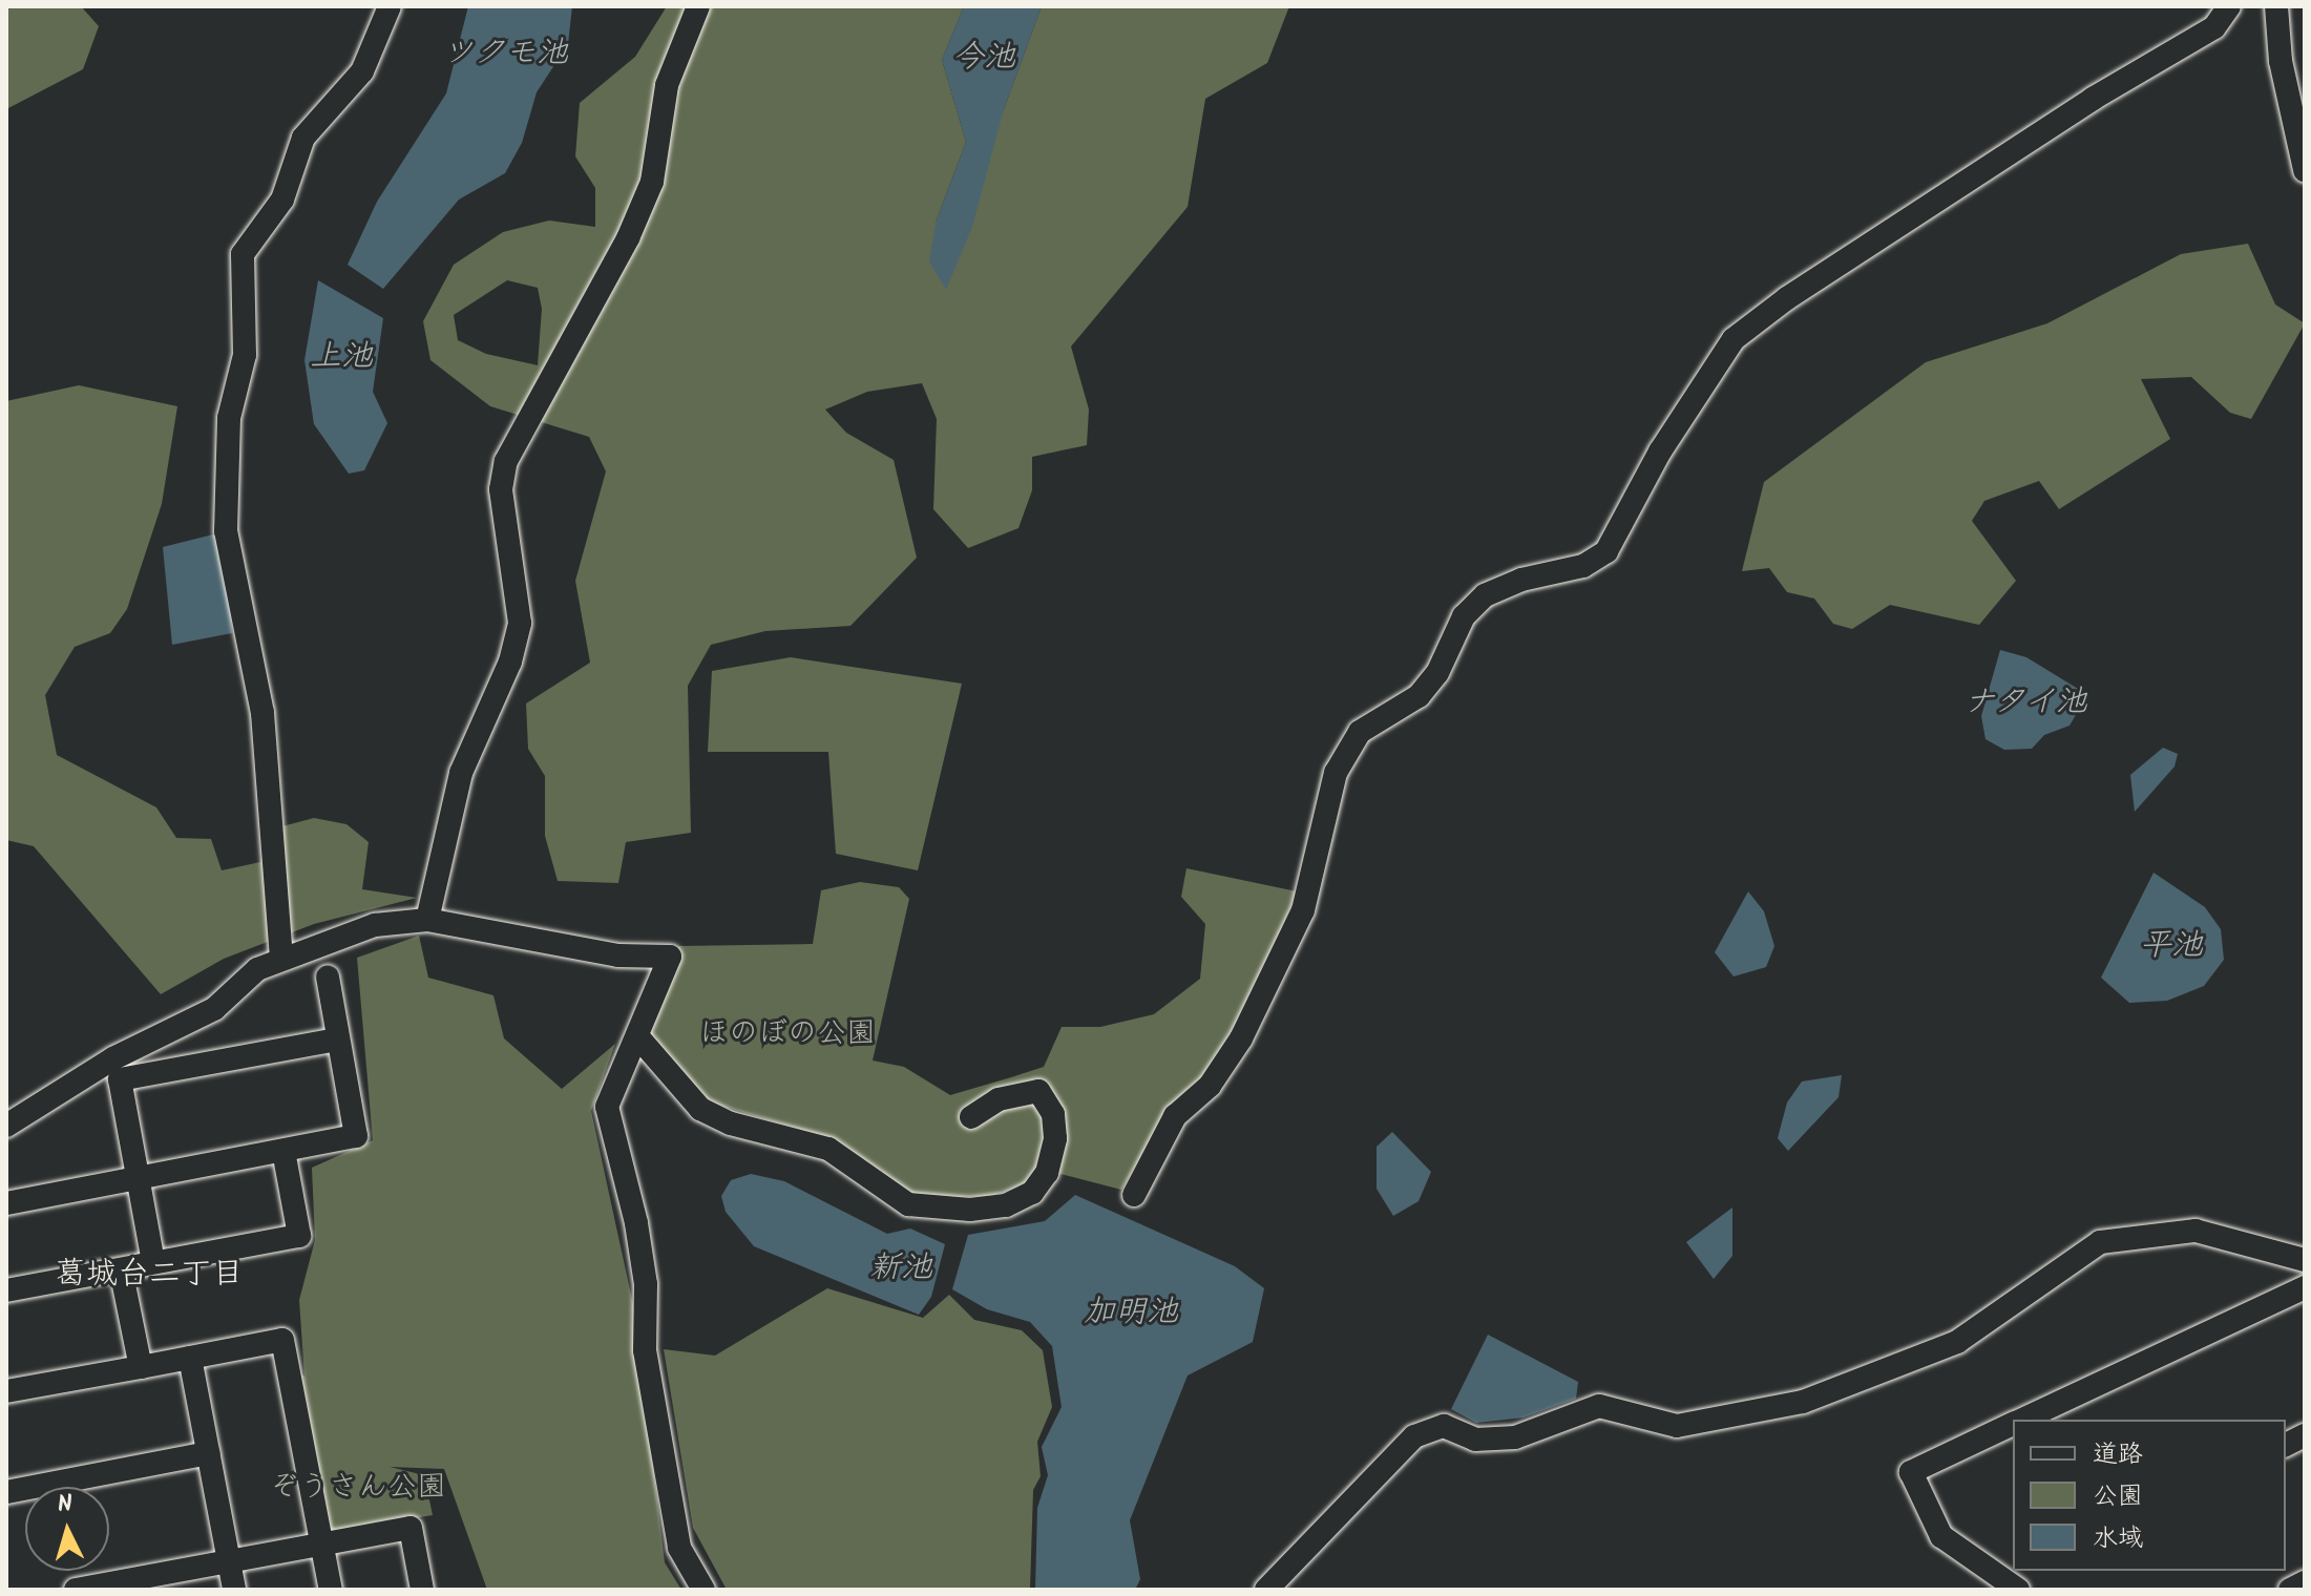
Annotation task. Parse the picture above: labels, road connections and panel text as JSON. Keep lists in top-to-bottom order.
{
  "districts": ["葛城台二丁目"],
  "water": [
    "ツクモ池",
    "今池",
    "上池",
    "ナタイ池",
    "平池",
    "新池",
    "加明池"
  ],
  "parks": ["ほのぼの公園", "ぞうさん公園"],
  "legend": ["道路", "公園", "水域"],
  "north": "top"
}
